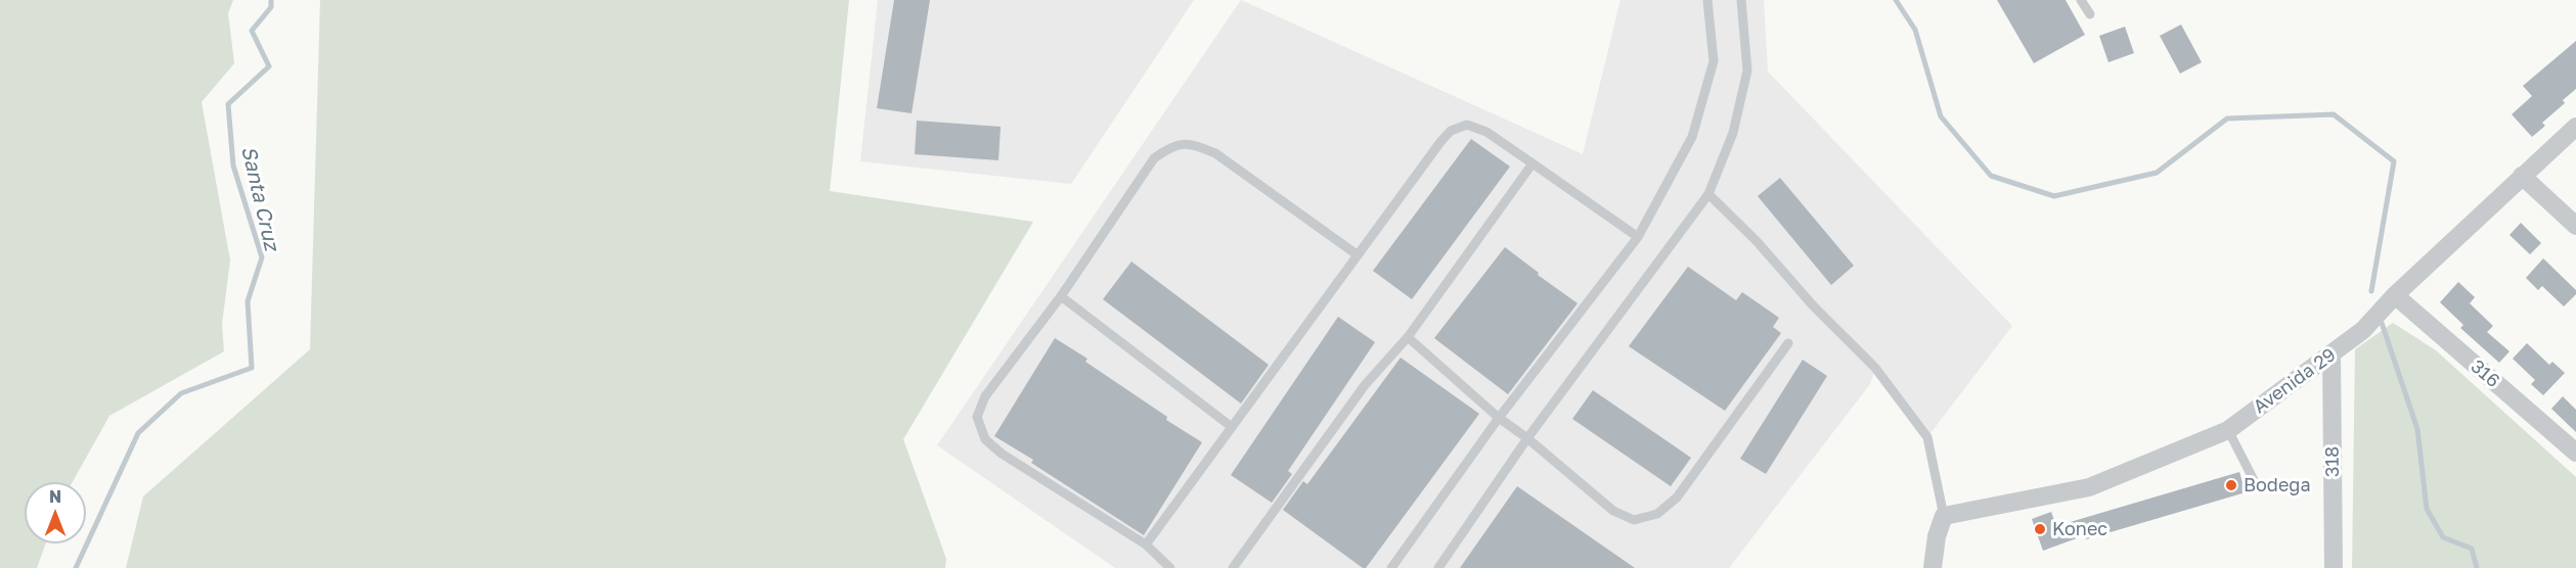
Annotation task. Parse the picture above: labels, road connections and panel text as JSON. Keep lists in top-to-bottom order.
{
  "streets": {
    "street": ["316", "Avenida 29", "318"]
  },
  "crossings": [
    ["316", "Avenida 29"],
    ["Avenida 29", "318"]
  ],
  "water": ["Santa Cruz"],
  "places": ["Bodega", "Konec"],
  "north": "top"
}
